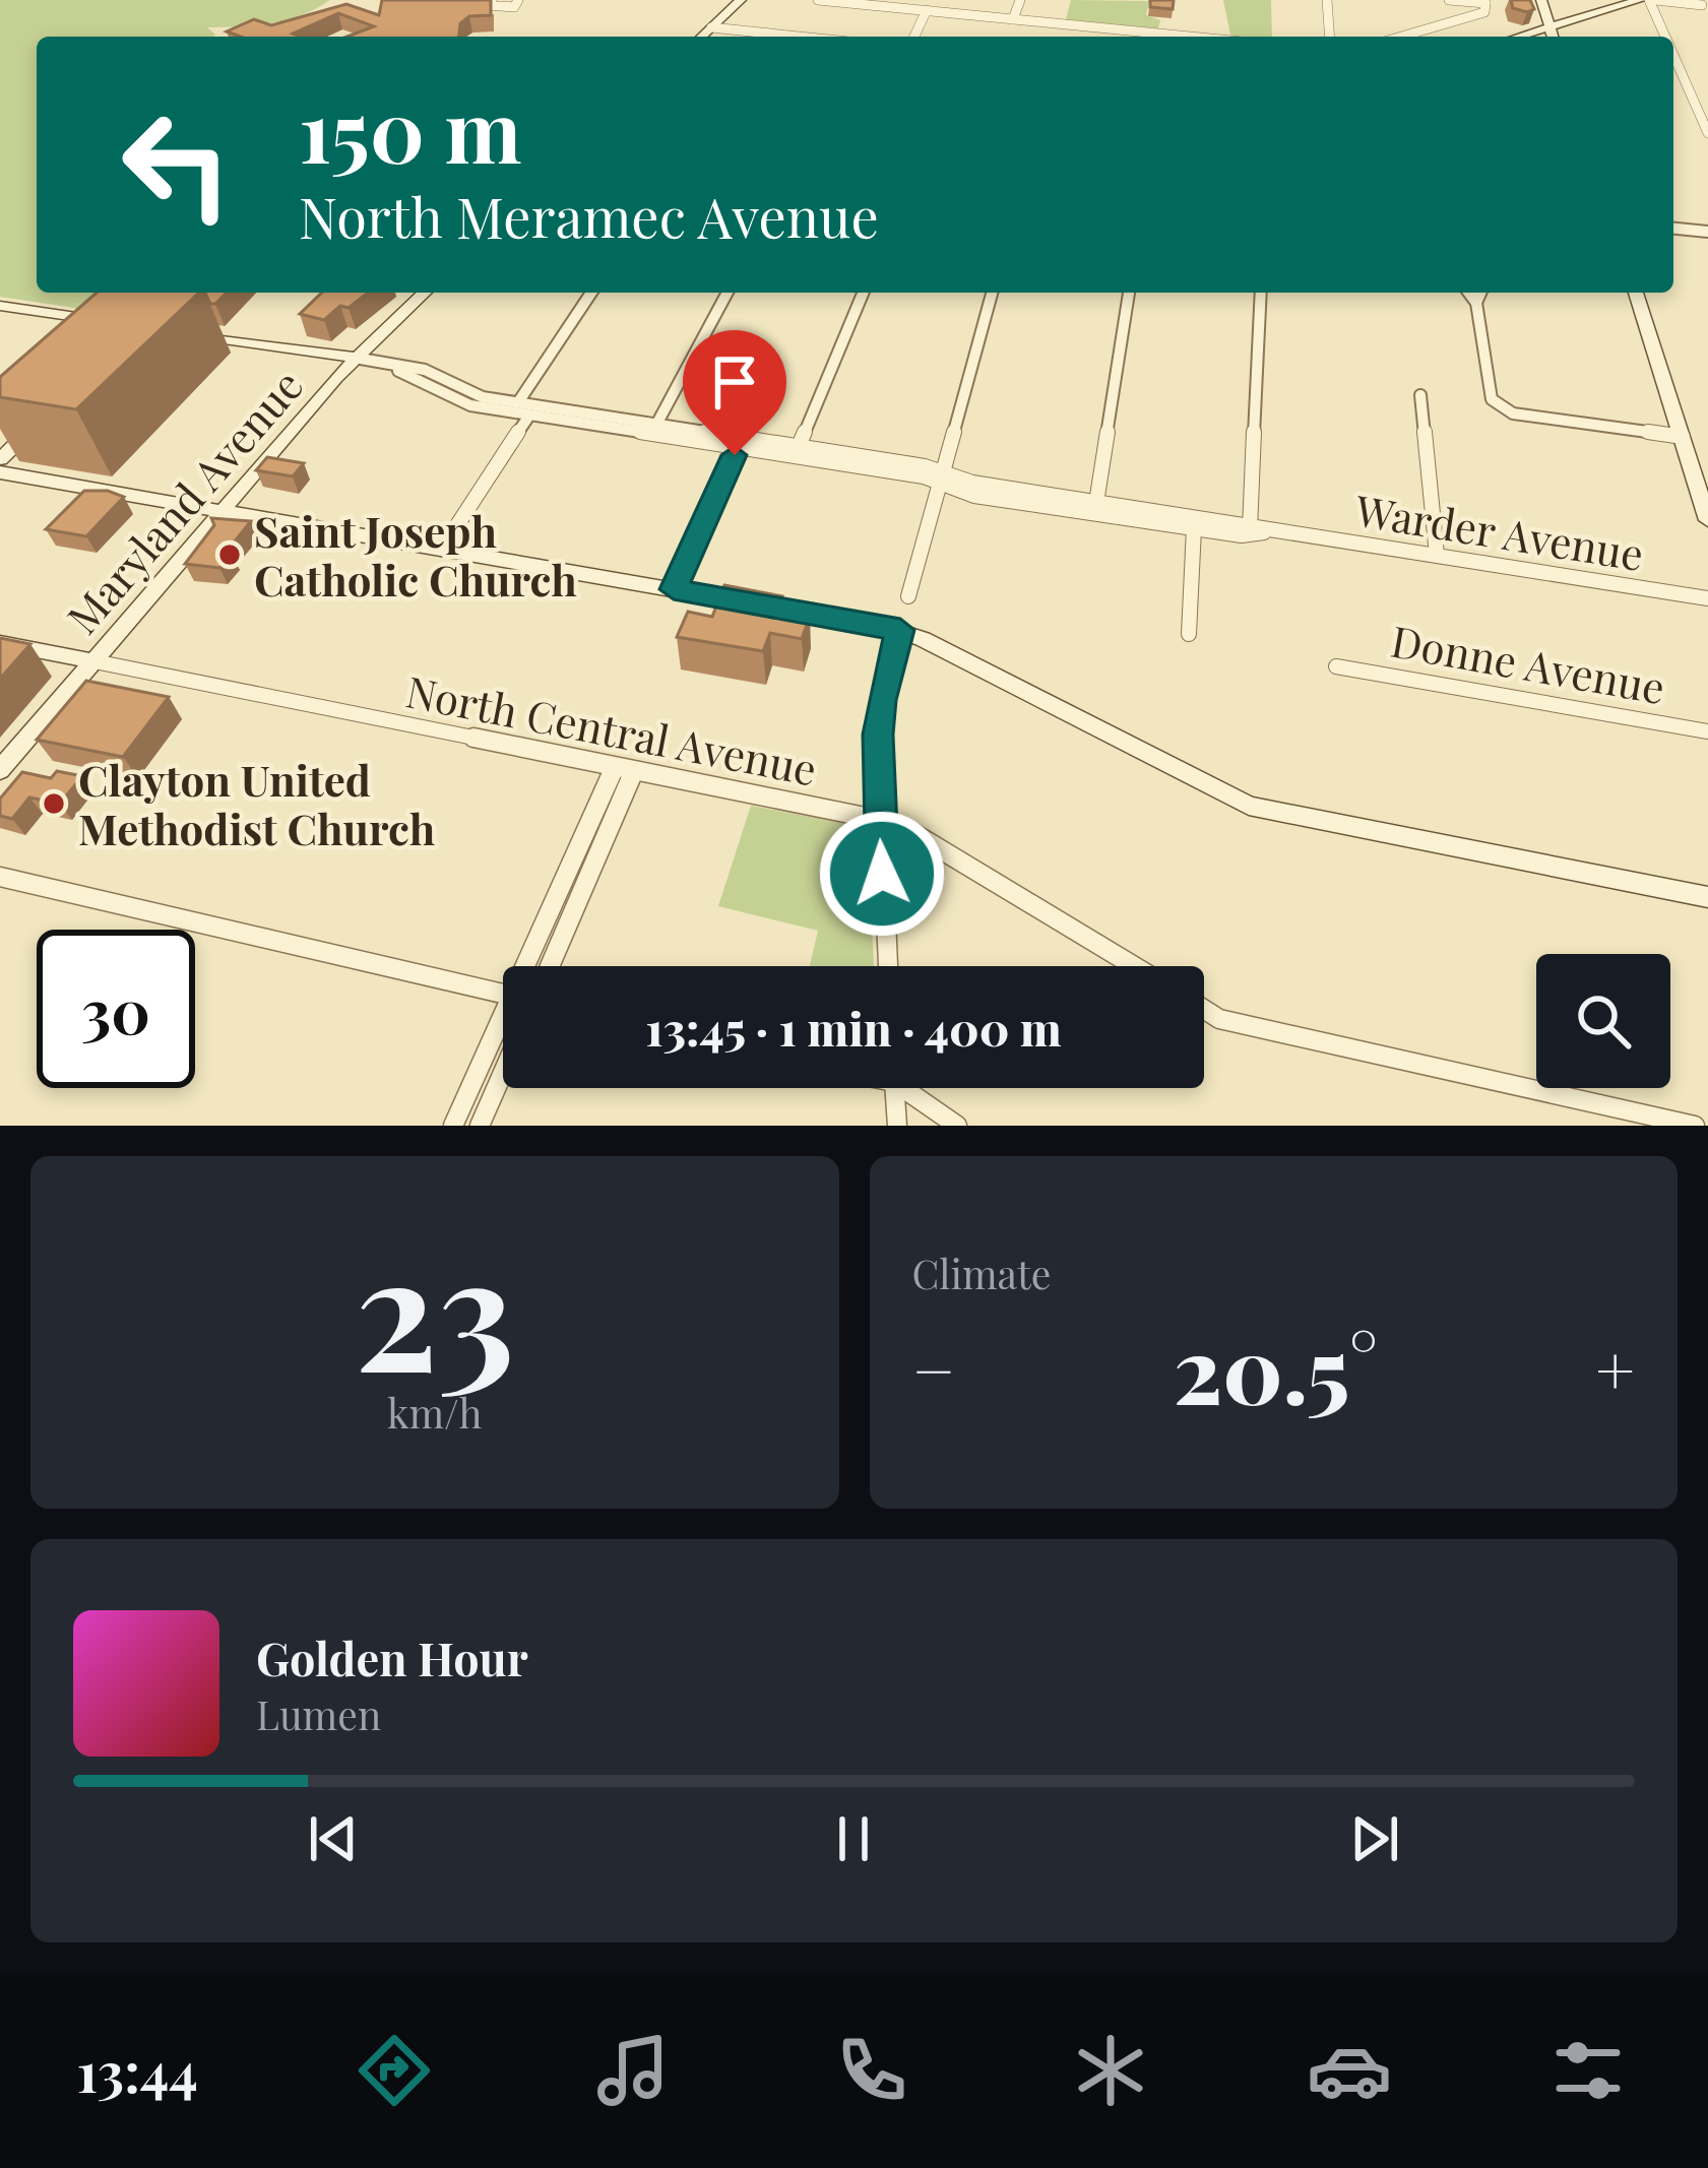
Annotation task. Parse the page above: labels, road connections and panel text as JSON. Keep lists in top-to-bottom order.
{
  "streets": {
    "street": [
      "Maryland Avenue",
      "Warder Avenue",
      "Donne Avenue",
      "North Central Avenue"
    ]
  },
  "crossings": [
    ["Maryland Avenue", "North Central Avenue"]
  ],
  "places": ["Saint Joseph Catholic Church", "Clayton United Methodist Church"],
  "page": {
    "turn": ["150 m", "North Meramec Avenue"],
    "limit": "30",
    "trip": "13:45 · 1 min · 400 m",
    "tile": [
      ["23", "km/h"],
      "Climate"
    ],
    "heat": ["−", "20.5°", "+"],
    "song": ["Golden Hour", "Lumen"],
    "tabs": "13:44"
  }
}
